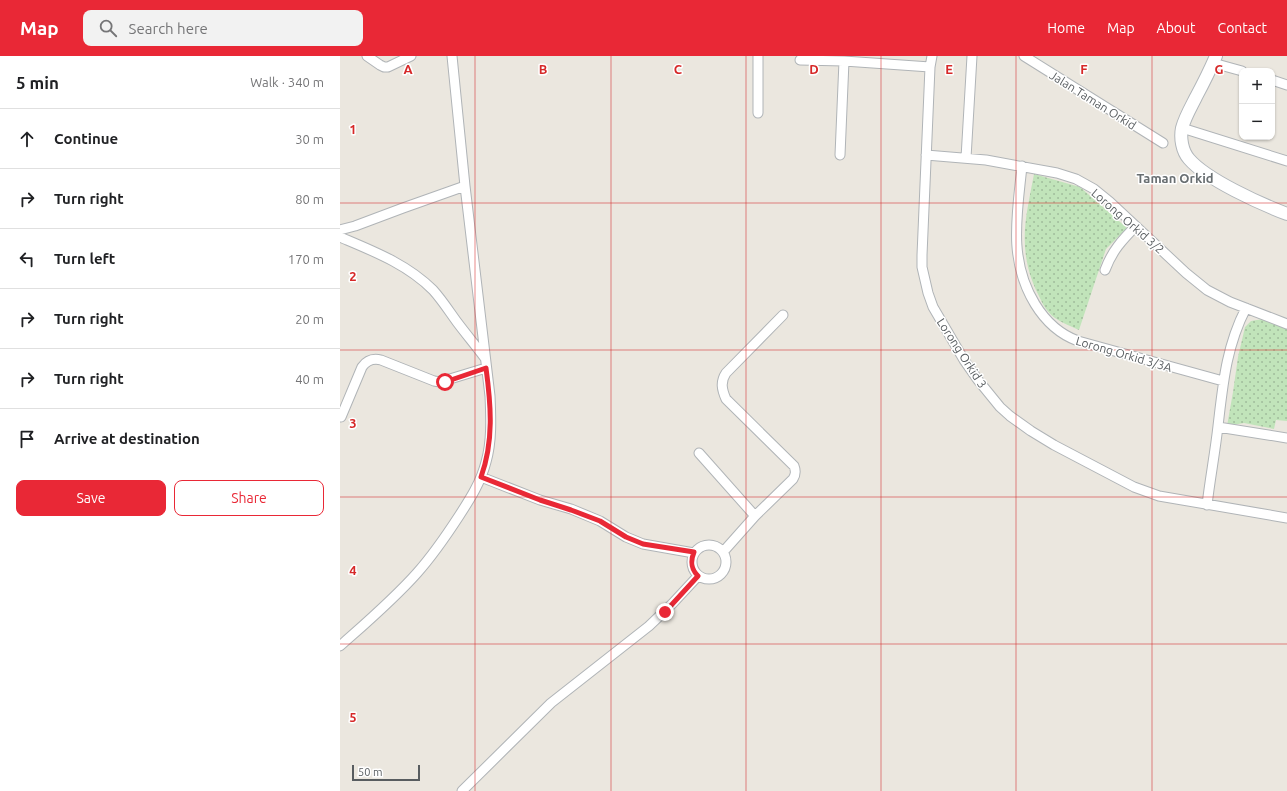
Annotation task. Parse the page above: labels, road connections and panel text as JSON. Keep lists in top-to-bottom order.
{
  "streets": {
    "street": [
      "Jalan Taman Orkid",
      "Lorong Orkid 3/2",
      "Lorong Orkid 3",
      "Lorong Orkid 3/3A"
    ]
  },
  "crossings": [
    ["Lorong Orkid 3/2", "Lorong Orkid 3"],
    ["Lorong Orkid 3/2", "Lorong Orkid 3/3A"]
  ],
  "districts": ["Taman Orkid"],
  "scale_bar": "50 m",
  "page": {
    "header": "Map",
    "search": "Search here",
    "nav": [
      "Home",
      "Map",
      "About",
      "Contact"
    ],
    "heading": ["5 min", "Walk · 340 m"],
    "map_buttons": ["+", "−"],
    "list": [
      ["Continue", "30 m"],
      ["Turn right", "80 m"],
      ["Turn left", "170 m"],
      ["Turn right", "20 m"],
      ["Turn right", "40 m"],
      "Arrive at destination"
    ],
    "buttons": ["Save", "Share"],
    "scale": "50 m"
  },
  "grid": {
    "columns": [
      "A",
      "B",
      "C",
      "D",
      "E",
      "F",
      "G"
    ],
    "rows": [
      "1",
      "2",
      "3",
      "4",
      "5"
    ]
  }
}
